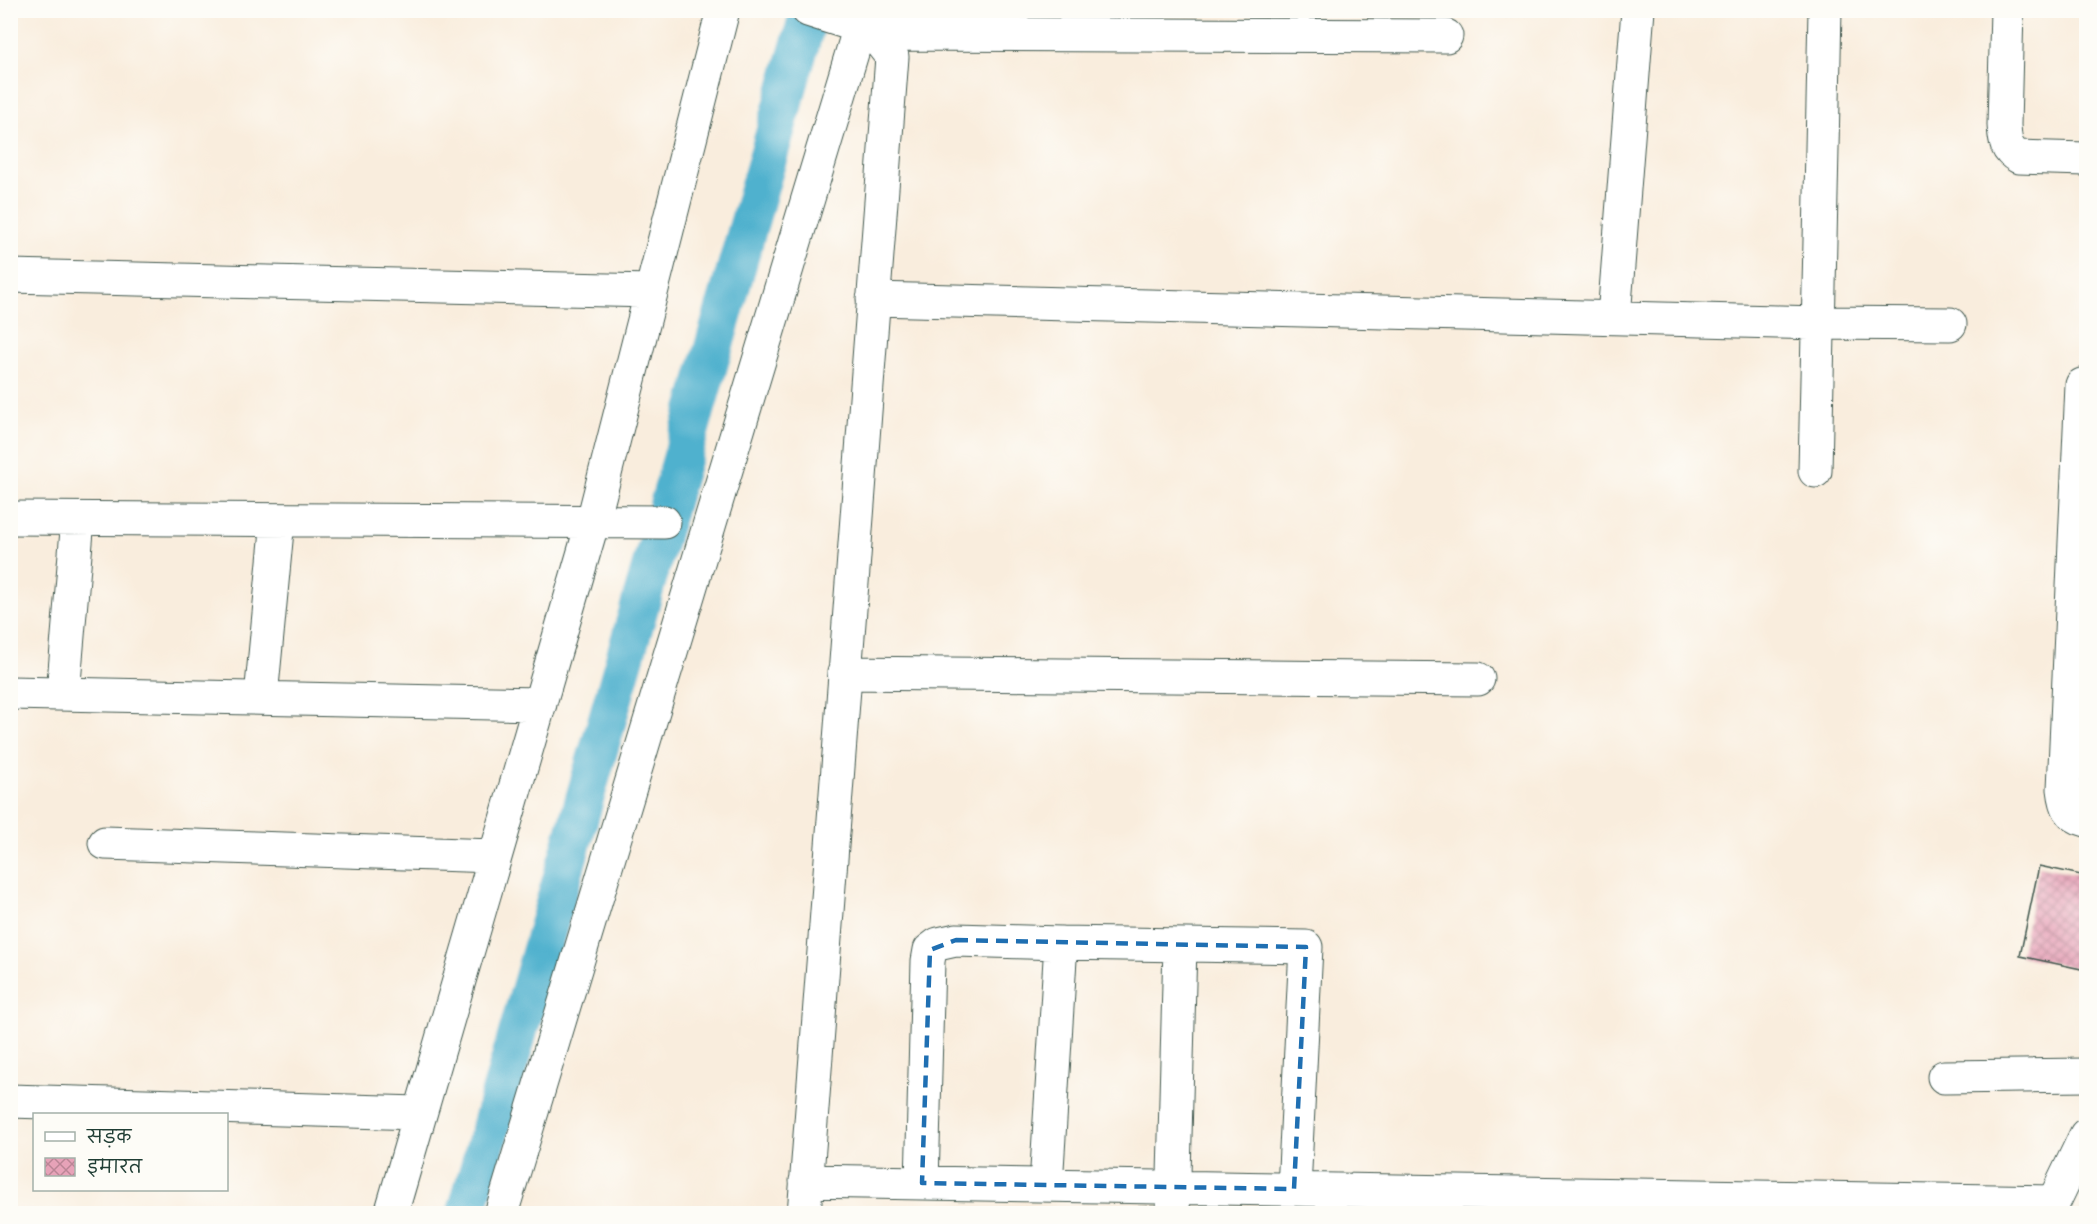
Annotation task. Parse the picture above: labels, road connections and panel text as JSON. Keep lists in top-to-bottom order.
{
  "legend": ["सड़क", "इमारत"]
}
